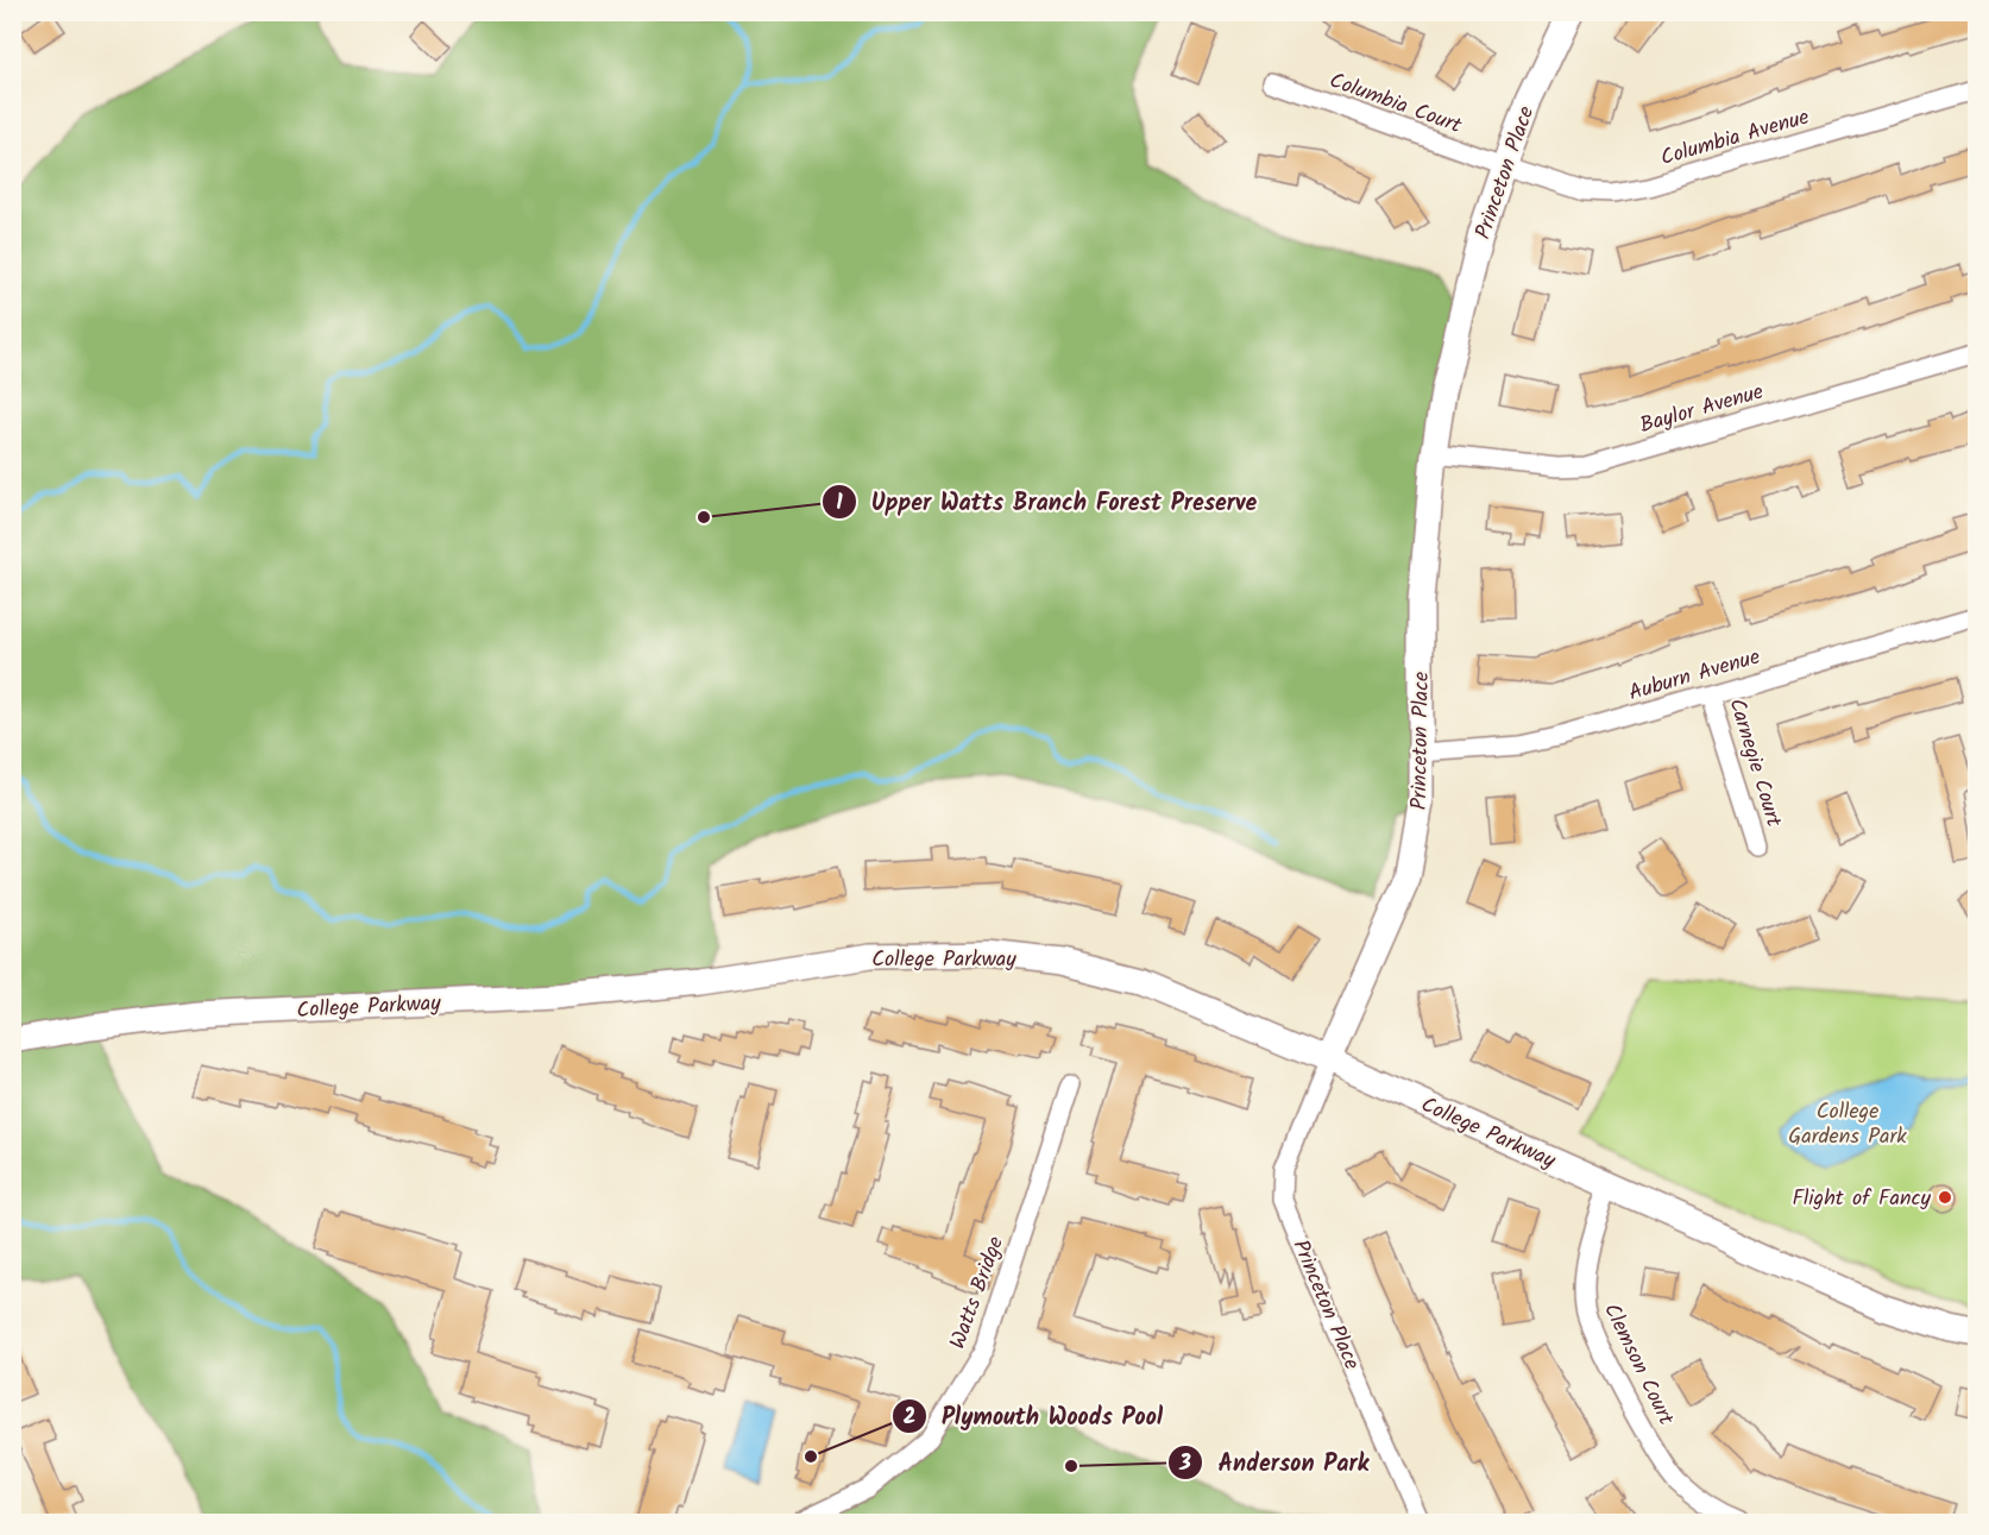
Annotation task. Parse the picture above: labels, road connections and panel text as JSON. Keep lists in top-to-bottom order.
{
  "streets": {
    "street": [
      "Columbia Court",
      "Columbia Avenue",
      "Princeton Place",
      "Baylor Avenue",
      "Auburn Avenue",
      "Carnegie Court",
      "College Parkway",
      "Watts Bridge",
      "Clemson Court"
    ]
  },
  "crossings": [
    ["Columbia Court", "Columbia Avenue"],
    ["Columbia Court", "Princeton Place"],
    ["Columbia Avenue", "Princeton Place"],
    ["Princeton Place", "Baylor Avenue"],
    ["Princeton Place", "Auburn Avenue"],
    ["Princeton Place", "College Parkway"],
    ["Auburn Avenue", "Carnegie Court"],
    ["College Parkway", "Clemson Court"]
  ],
  "parks": ["College Gardens Park"],
  "places": [
    "Upper Watts Branch Forest Preserve",
    "Flight of Fancy",
    "Plymouth Woods Pool",
    "Anderson Park"
  ]
}
